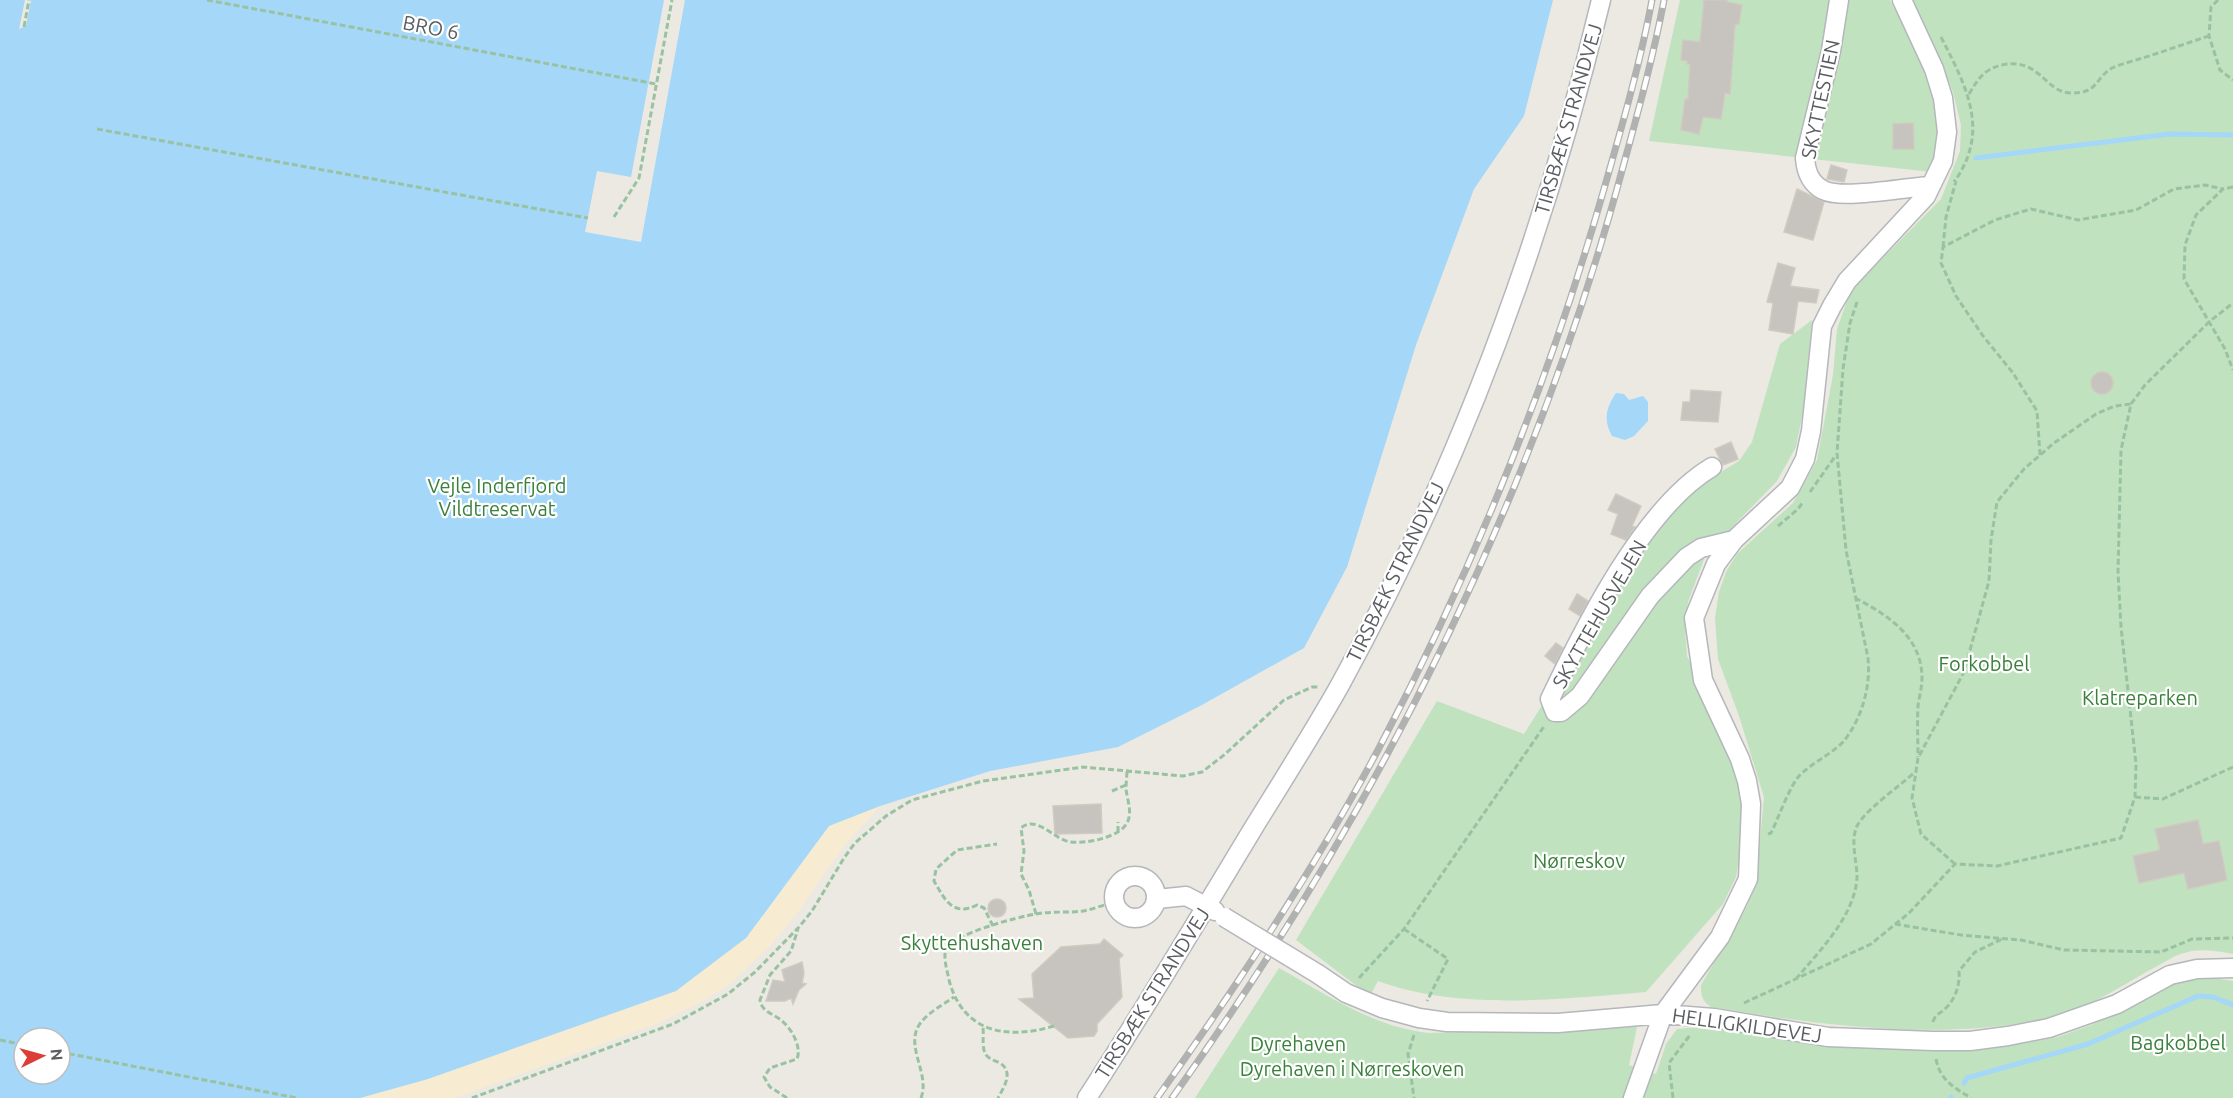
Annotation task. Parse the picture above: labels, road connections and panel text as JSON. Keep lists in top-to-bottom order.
{
  "streets": {
    "street": [
      "SKYTTESTIEN",
      "TIRSBÆK STRANDVEJ",
      "SKYTTEHUSVEJEN",
      "HELLIGKILDEVEJ"
    ],
    "path": ["BRO 6"]
  },
  "crossings": [
    ["SKYTTESTIEN", "SKYTTEHUSVEJEN"],
    ["TIRSBÆK STRANDVEJ", "HELLIGKILDEVEJ"],
    ["SKYTTEHUSVEJEN", "HELLIGKILDEVEJ"]
  ],
  "parks": [
    "Vejle Inderfjord Vildtreservat",
    "Forkobbel",
    "Klatreparken",
    "Nørreskov",
    "Skyttehushaven",
    "Bagkobbel",
    "Dyrehaven",
    "Dyrehaven i Nørreskoven"
  ],
  "north": "right"
}
